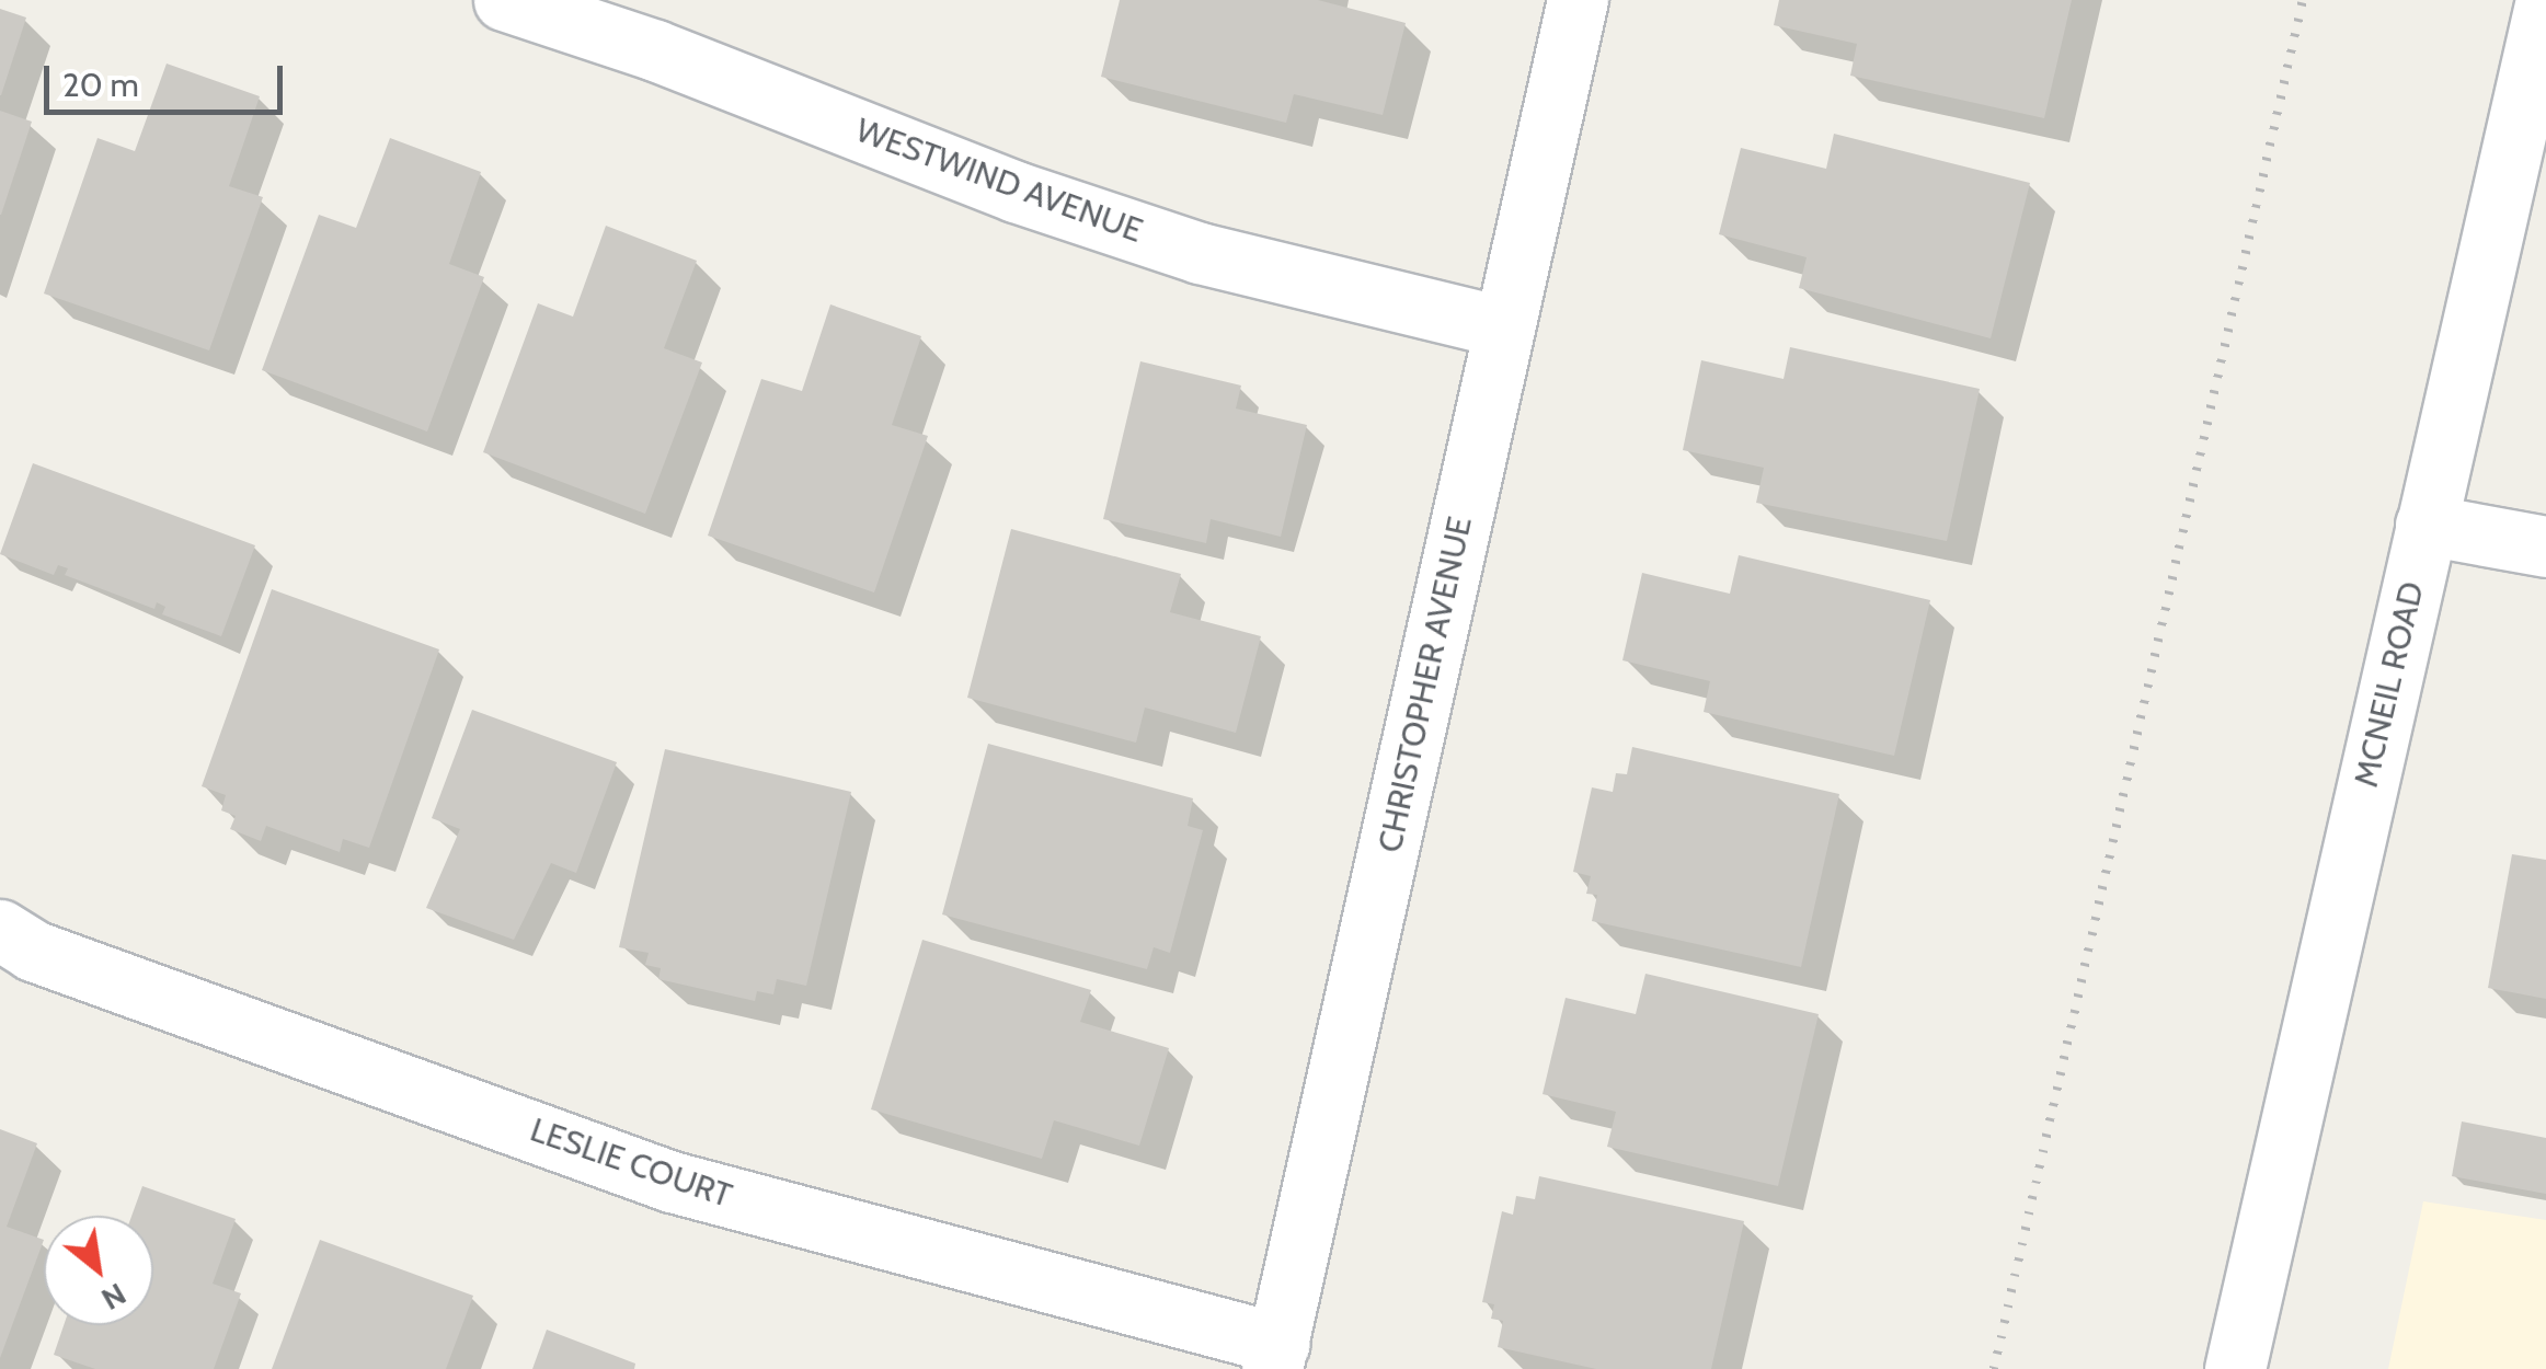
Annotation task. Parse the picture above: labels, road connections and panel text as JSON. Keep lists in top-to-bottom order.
{
  "streets": {
    "street": [
      "WESTWIND AVENUE",
      "CHRISTOPHER AVENUE",
      "MCNEIL ROAD",
      "LESLIE COURT"
    ]
  },
  "crossings": [
    ["WESTWIND AVENUE", "CHRISTOPHER AVENUE"],
    ["CHRISTOPHER AVENUE", "LESLIE COURT"]
  ],
  "scale_bar": "20 m",
  "north": "bottom right"
}
